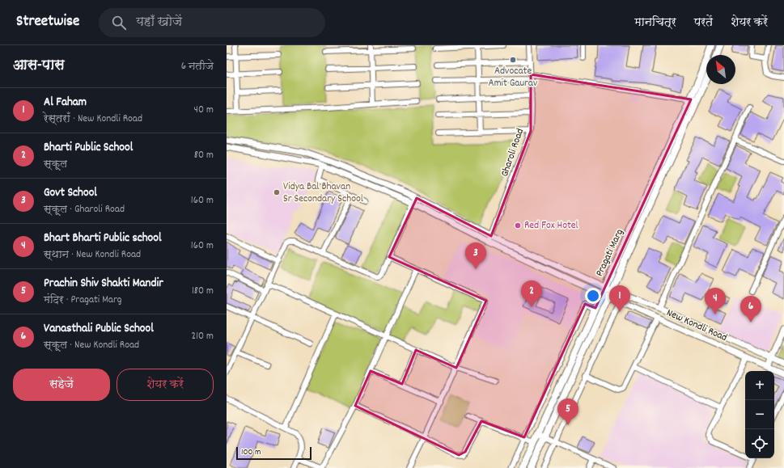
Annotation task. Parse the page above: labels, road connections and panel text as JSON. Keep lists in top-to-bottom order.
{
  "streets": {
    "main road": ["Pragati Marg"],
    "street": ["Gharoli Road", "New Kondli Road"]
  },
  "crossings": [
    ["Gharoli Road", "New Kondli Road"],
    ["Pragati Marg", "New Kondli Road"]
  ],
  "places": ["Advocate Amit Gaurav", "Vidya Bal Bhavan Sr Secondary School", "Red Fox Hotel"],
  "scale_bar": "100 m",
  "north": "top left",
  "page": {
    "header": "Streetwise",
    "search": "यहाँ खोजें",
    "nav": ["मानचित्र", "परतें", "शेयर करें"],
    "heading": ["आस-पास", "6 नतीजे"],
    "list": [
      {
        "mark": "1",
        "name": "Al Faham",
        "note": "रेस्तराँ · New Kondli Road",
        "value": "40 m"
      },
      {
        "mark": "2",
        "name": "Bharti Public School",
        "note": "स्कूल",
        "value": "80 m"
      },
      {
        "mark": "3",
        "name": "Govt School",
        "note": "स्कूल · Gharoli Road",
        "value": "160 m"
      },
      {
        "mark": "4",
        "name": "Bhart Bharti Public school",
        "note": "स्थान · New Kondli Road",
        "value": "160 m"
      },
      {
        "mark": "5",
        "name": "Prachin Shiv Shakti Mandir",
        "note": "मंदिर · Pragati Marg",
        "value": "180 m"
      },
      {
        "mark": "6",
        "name": "Vanasthali Public School",
        "note": "स्कूल · New Kondli Road",
        "value": "210 m"
      }
    ],
    "pins": [
      "3",
      "2",
      "1",
      "4",
      "6",
      "5"
    ],
    "buttons": ["सहेजें", "शेयर करें"],
    "map_buttons": ["+", "−"],
    "scale": "100 m"
  }
}
